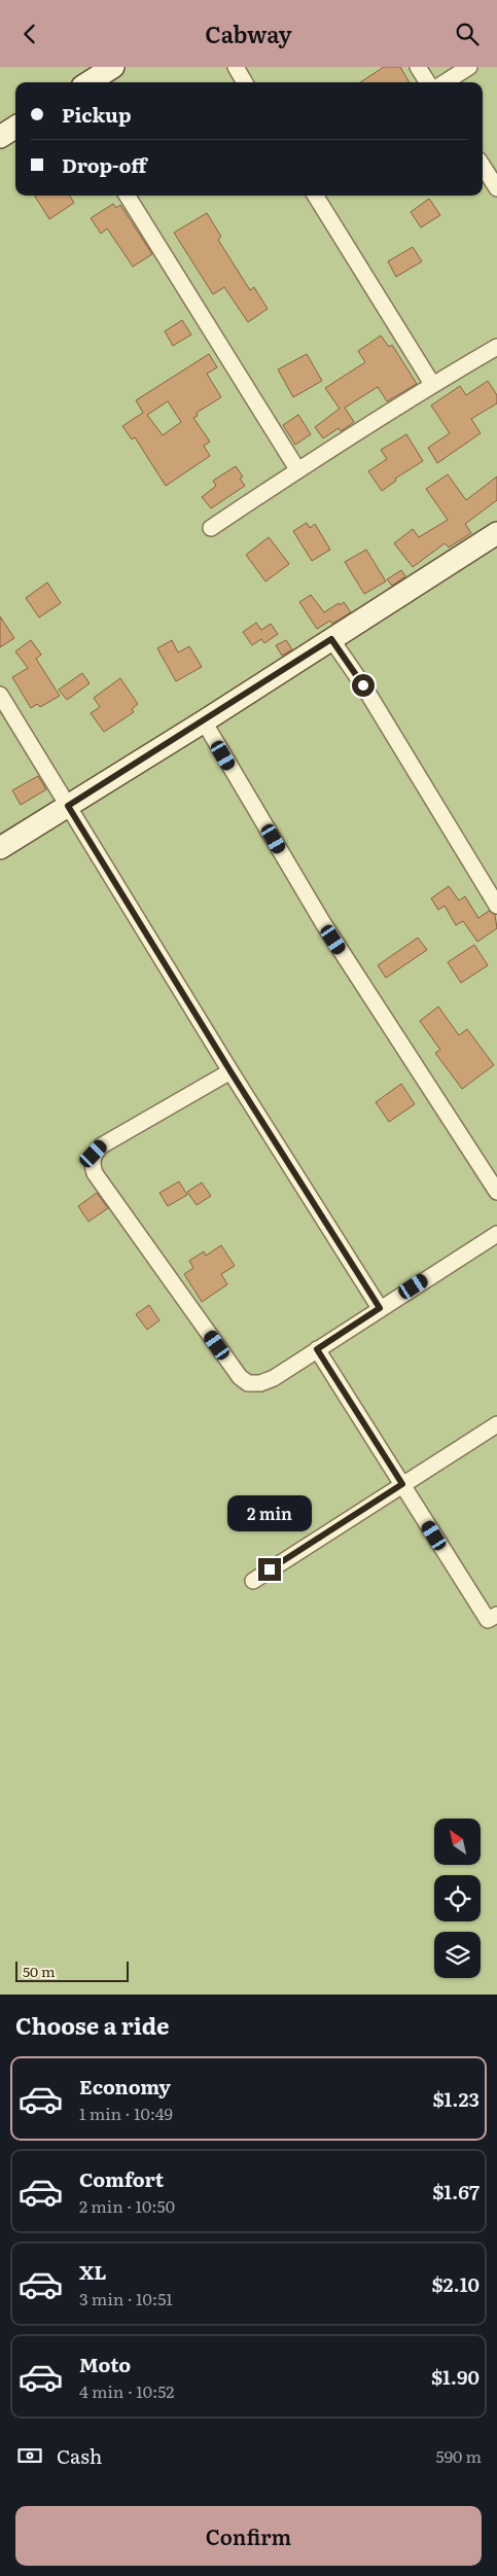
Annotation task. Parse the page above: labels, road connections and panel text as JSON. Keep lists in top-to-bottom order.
{
  "scale_bar": "50 m",
  "north": "top left",
  "page": {
    "header": "Cabway",
    "banner": ["Pickup", "Drop-off"],
    "bubble": "2 min",
    "scale": "50 m",
    "heading": "Choose a ride",
    "list": [
      {
        "name": "Economy",
        "note": "1 min · 10:49",
        "value": "$1.23"
      },
      {
        "name": "Comfort",
        "note": "2 min · 10:50",
        "value": "$1.67"
      },
      {
        "name": "XL",
        "note": "3 min · 10:51",
        "value": "$2.10"
      },
      {
        "name": "Moto",
        "note": "4 min · 10:52",
        "value": "$1.90"
      }
    ],
    "pay": ["Cash", "590 m"],
    "buttons": "Confirm"
  }
}
